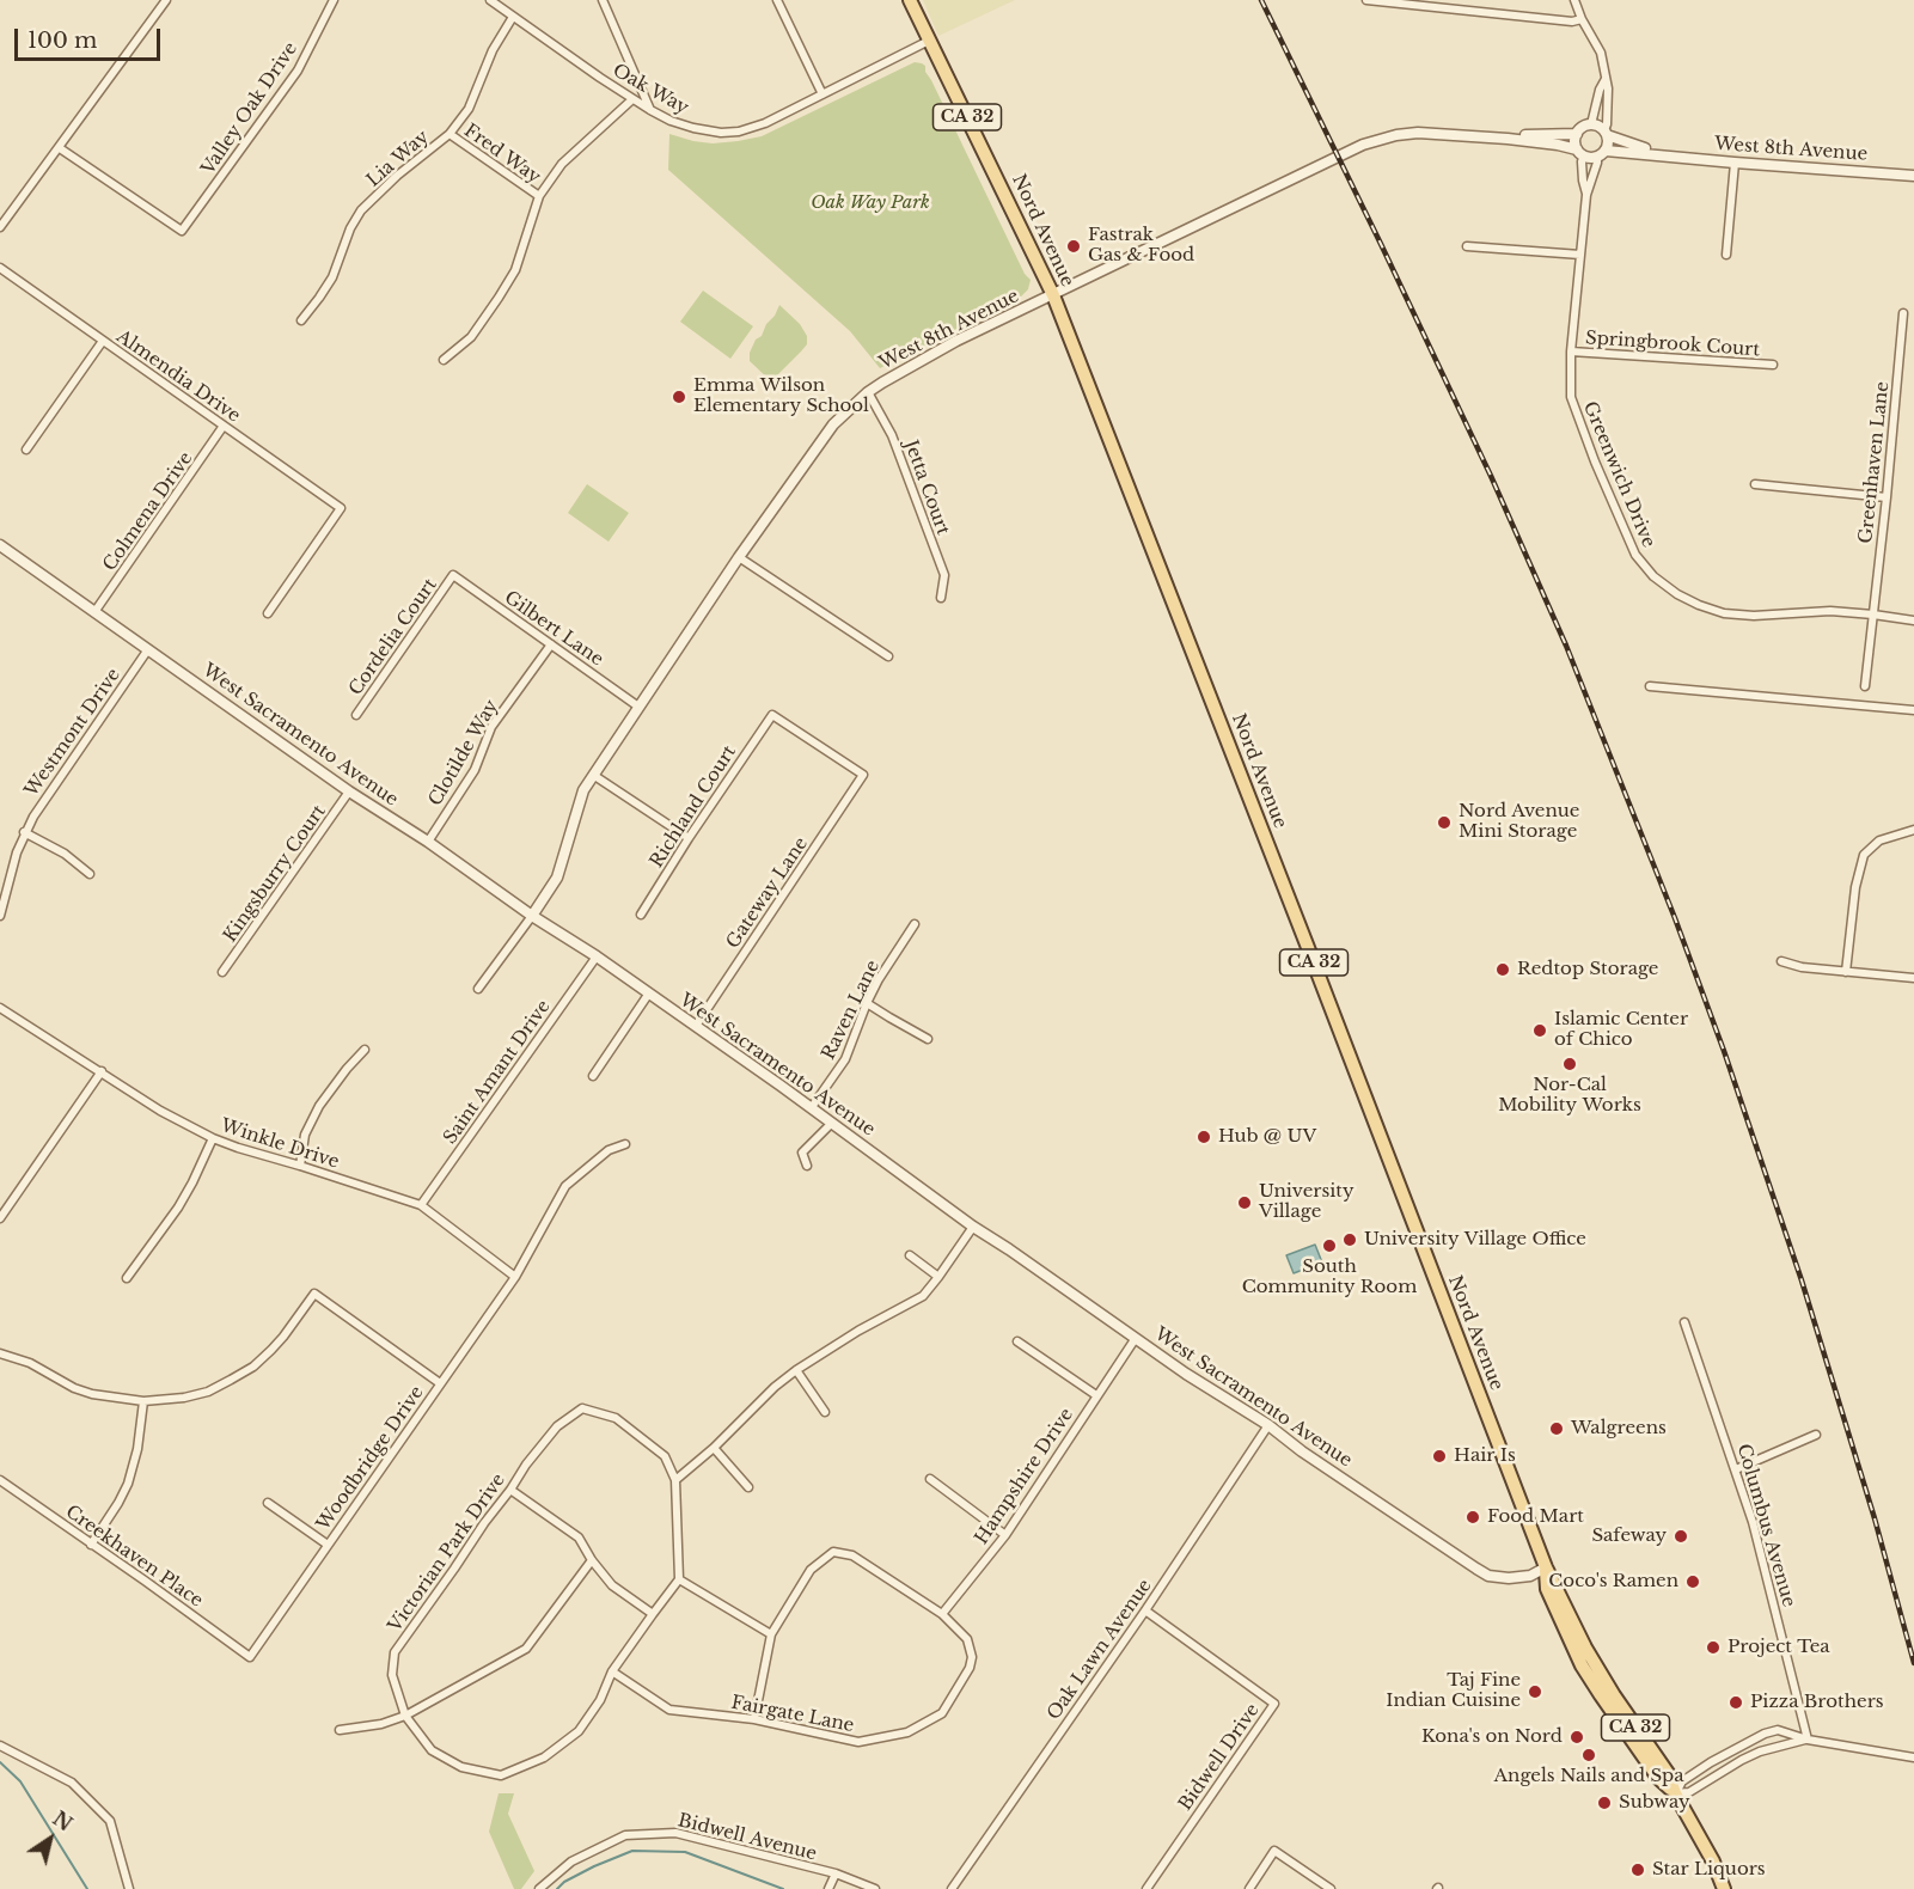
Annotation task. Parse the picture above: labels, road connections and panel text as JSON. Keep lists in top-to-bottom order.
{
  "streets": {
    "main road": ["CA 32", "Nord Avenue"],
    "street": [
      "Oak Way",
      "Valley Oak Drive",
      "West 8th Avenue",
      "Fred Way",
      "Lia Way",
      "Springbrook Court",
      "Almendia Drive",
      "Greenhaven Lane",
      "Greenwich Drive",
      "Jetta Court",
      "Colmena Drive",
      "Gilbert Lane",
      "Cordelia Court",
      "Westmont Drive",
      "West Sacramento Avenue",
      "Clotilde Way",
      "Richland Court",
      "Kingsburry Court",
      "Gateway Lane",
      "Raven Lane",
      "Saint Amant Drive",
      "Winkle Drive",
      "Woodbridge Drive",
      "Hampshire Drive",
      "Columbus Avenue",
      "Victorian Park Drive",
      "Creekhaven Place",
      "Oak Lawn Avenue",
      "Fairgate Lane",
      "Bidwell Drive",
      "Bidwell Avenue"
    ]
  },
  "crossings": [
    ["Oak Way", "Lia Way"],
    ["Oak Way", "Nord Avenue"],
    ["West 8th Avenue", "Nord Avenue"],
    ["West 8th Avenue", "Greenwich Drive"],
    ["West 8th Avenue", "Jetta Court"],
    ["West 8th Avenue", "Gilbert Lane"],
    ["West 8th Avenue", "West Sacramento Avenue"],
    ["Fred Way", "Lia Way"],
    ["Nord Avenue", "West Sacramento Avenue"],
    ["Springbrook Court", "Greenwich Drive"],
    ["Almendia Drive", "Colmena Drive"],
    ["Greenhaven Lane", "Greenwich Drive"],
    ["Colmena Drive", "West Sacramento Avenue"],
    ["Gilbert Lane", "Cordelia Court"],
    ["Gilbert Lane", "Clotilde Way"],
    ["Westmont Drive", "West Sacramento Avenue"],
    ["West Sacramento Avenue", "Clotilde Way"],
    ["West Sacramento Avenue", "Kingsburry Court"],
    ["West Sacramento Avenue", "Gateway Lane"],
    ["West Sacramento Avenue", "Raven Lane"],
    ["West Sacramento Avenue", "Saint Amant Drive"],
    ["West Sacramento Avenue", "Hampshire Drive"],
    ["West Sacramento Avenue", "Oak Lawn Avenue"],
    ["Richland Court", "Gateway Lane"],
    ["Saint Amant Drive", "Winkle Drive"],
    ["Winkle Drive", "Woodbridge Drive"],
    ["Woodbridge Drive", "Creekhaven Place"],
    ["Hampshire Drive", "Fairgate Lane"],
    ["Victorian Park Drive", "Fairgate Lane"],
    ["Oak Lawn Avenue", "Bidwell Drive"]
  ],
  "parks": ["Oak Way Park"],
  "places": [
    "Fastrak Gas & Food",
    "Emma Wilson Elementary School",
    "Nord Avenue Mini Storage",
    "Redtop Storage",
    "Islamic Center of Chico",
    "Nor-Cal Mobility Works",
    "Hub @ UV",
    "University Village",
    "University Village Office",
    "South Community Room",
    "Walgreens",
    "Hair Is",
    "Food Mart",
    "Safeway",
    "Coco's Ramen",
    "Project Tea",
    "Taj Fine Indian Cuisine",
    "Pizza Brothers",
    "Kona's on Nord",
    "Angels Nails and Spa",
    "Subway",
    "Star Liquors"
  ],
  "scale_bar": "100 m",
  "north": "top right"
}
